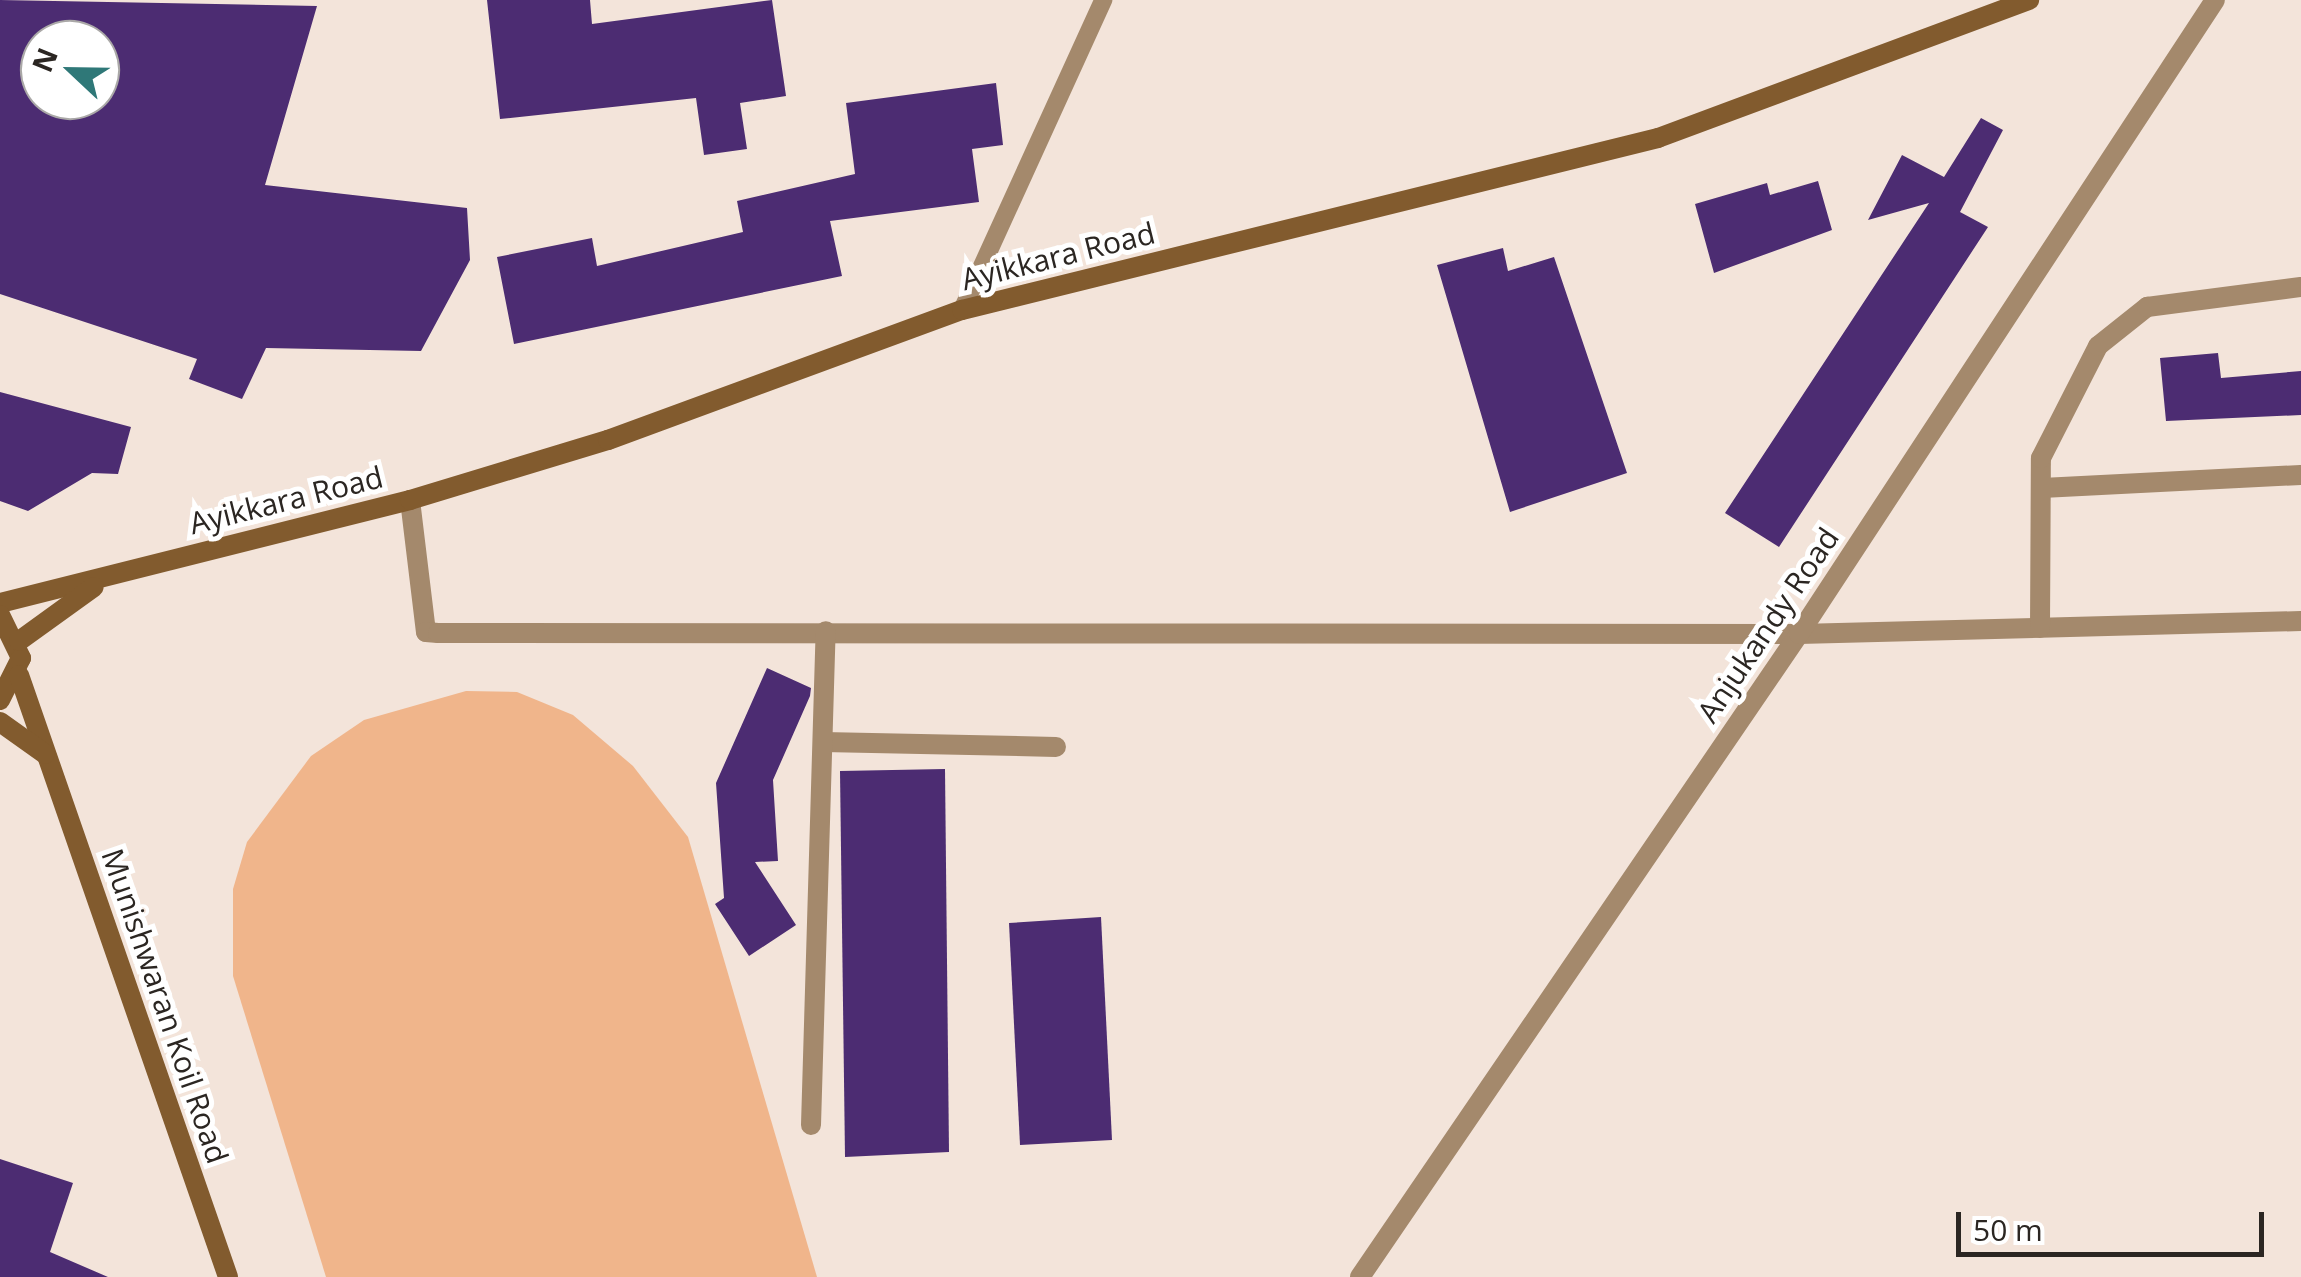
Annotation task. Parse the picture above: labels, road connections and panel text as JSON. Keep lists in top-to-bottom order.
{
  "streets": {
    "main road": ["Ayikkara Road", "Munishwaran Koil Road"],
    "street": ["Anjukandy Road"]
  },
  "crossings": [
    ["Ayikkara Road", "Munishwaran Koil Road"]
  ],
  "scale_bar": "50 m",
  "north": "left"
}
